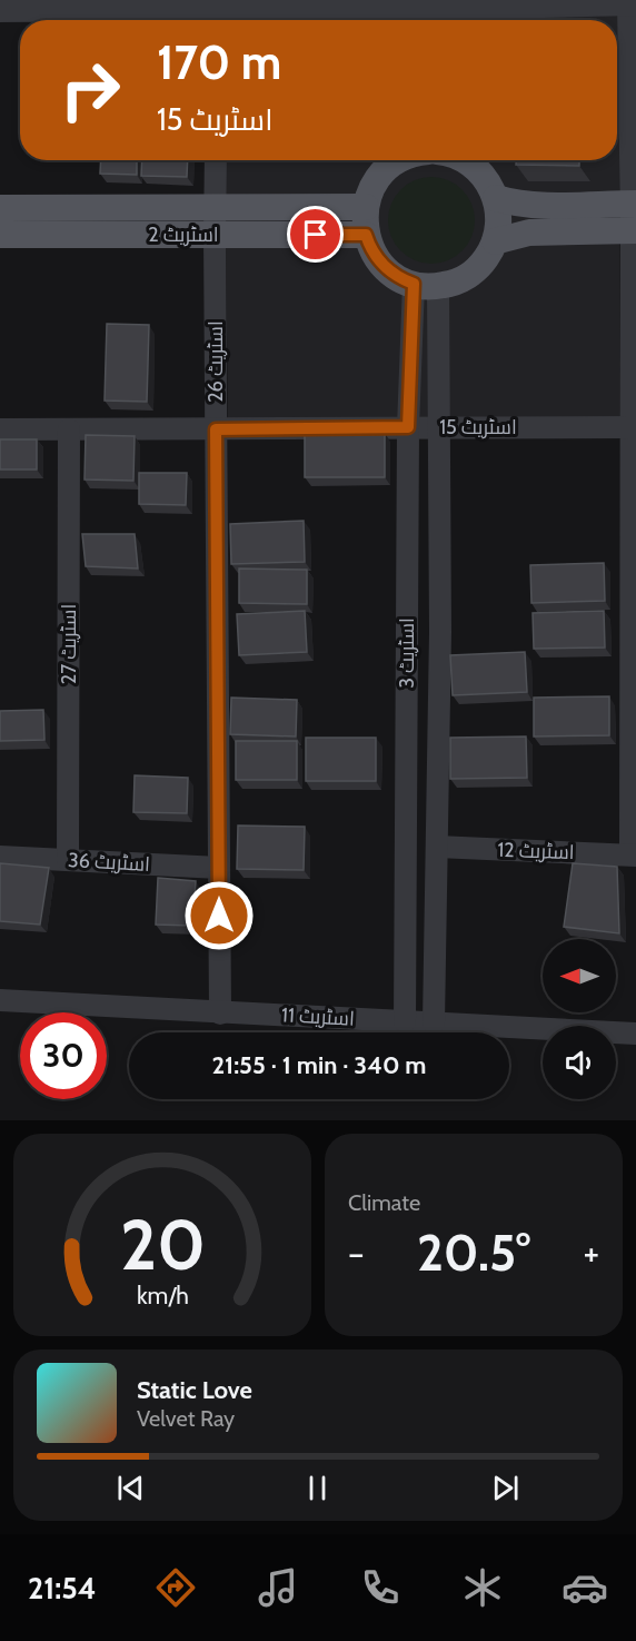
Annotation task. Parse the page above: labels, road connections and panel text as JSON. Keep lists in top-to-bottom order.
{
  "streets": {
    "main road": ["اسٹریٹ 2"],
    "street": [
      "اسٹریٹ 26",
      "اسٹریٹ 15",
      "اسٹریٹ 27",
      "اسٹریٹ 3",
      "اسٹریٹ 12",
      "اسٹریٹ 36",
      "اسٹریٹ 11"
    ]
  },
  "crossings": [
    ["اسٹریٹ 2", "اسٹریٹ 26"],
    ["اسٹریٹ 26", "اسٹریٹ 15"],
    ["اسٹریٹ 26", "اسٹریٹ 36"],
    ["اسٹریٹ 26", "اسٹریٹ 11"],
    ["اسٹریٹ 15", "اسٹریٹ 27"],
    ["اسٹریٹ 15", "اسٹریٹ 3"],
    ["اسٹریٹ 27", "اسٹریٹ 36"],
    ["اسٹریٹ 3", "اسٹریٹ 12"],
    ["اسٹریٹ 3", "اسٹریٹ 11"]
  ],
  "north": "left",
  "page": {
    "turn": ["170 m", "اسٹریٹ 15"],
    "limit": "30",
    "trip": "21:55 · 1 min · 340 m",
    "tile": "Climate",
    "heat": ["−", "20.5°", "+"],
    "song": ["Static Love", "Velvet Ray"],
    "tabs": "21:54",
    "gauge": ["20", "km/h"]
  }
}
